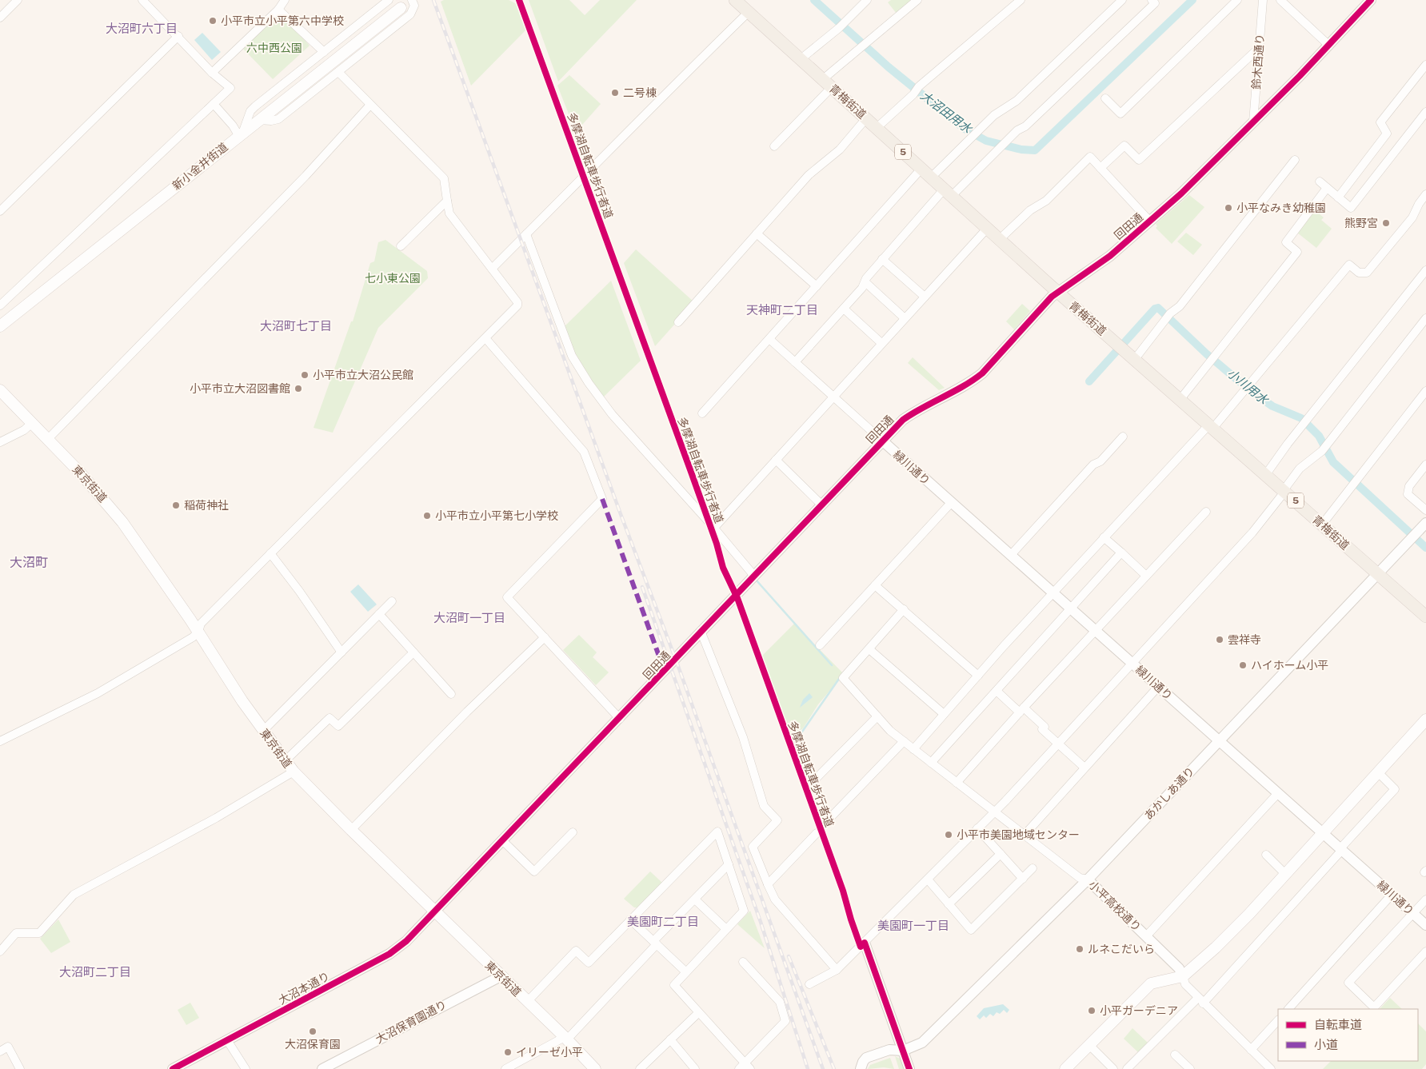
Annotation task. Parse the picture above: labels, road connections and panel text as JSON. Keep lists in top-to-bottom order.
{
  "streets": {
    "main road": [
      "青梅街道",
      "5",
      "新小金井街道",
      "東京街道"
    ],
    "street": [
      "鈴木西通り",
      "回田通",
      "緑川通り",
      "あかしあ通り",
      "小平高校通り",
      "大沼本通り",
      "大沼保育園通り"
    ],
    "cycle path": ["多摩湖自転車歩行者道"]
  },
  "crossings": [
    ["鈴木西通り", "回田通"],
    ["青梅街道", "回田通"],
    ["青梅街道", "あかしあ通り"],
    ["回田通", "緑川通り"],
    ["回田通", "東京街道"],
    ["回田通", "大沼本通り"],
    ["緑川通り", "あかしあ通り"],
    ["東京街道", "大沼本通り"],
    ["東京街道", "大沼保育園通り"],
    ["あかしあ通り", "小平高校通り"]
  ],
  "districts": [
    "大沼町六丁目",
    "天神町二丁目",
    "大沼町七丁目",
    "大沼町",
    "大沼町一丁目",
    "美園町二丁目",
    "美園町一丁目",
    "大沼町二丁目"
  ],
  "water": ["大沼田用水", "小川用水"],
  "parks": ["六中西公園", "七小東公園"],
  "places": [
    "小平市立小平第六中学校",
    "二号棟",
    "小平なみき幼稚園",
    "熊野宮",
    "小平市立大沼公民館",
    "小平市立大沼図書館",
    "稲荷神社",
    "小平市立小平第七小学校",
    "雲祥寺",
    "ハイホーム小平",
    "小平市美園地域センター",
    "ルネこだいら",
    "小平ガーデニア",
    "大沼保育園",
    "イリーゼ小平"
  ],
  "legend": ["自転車道", "小道"]
}
